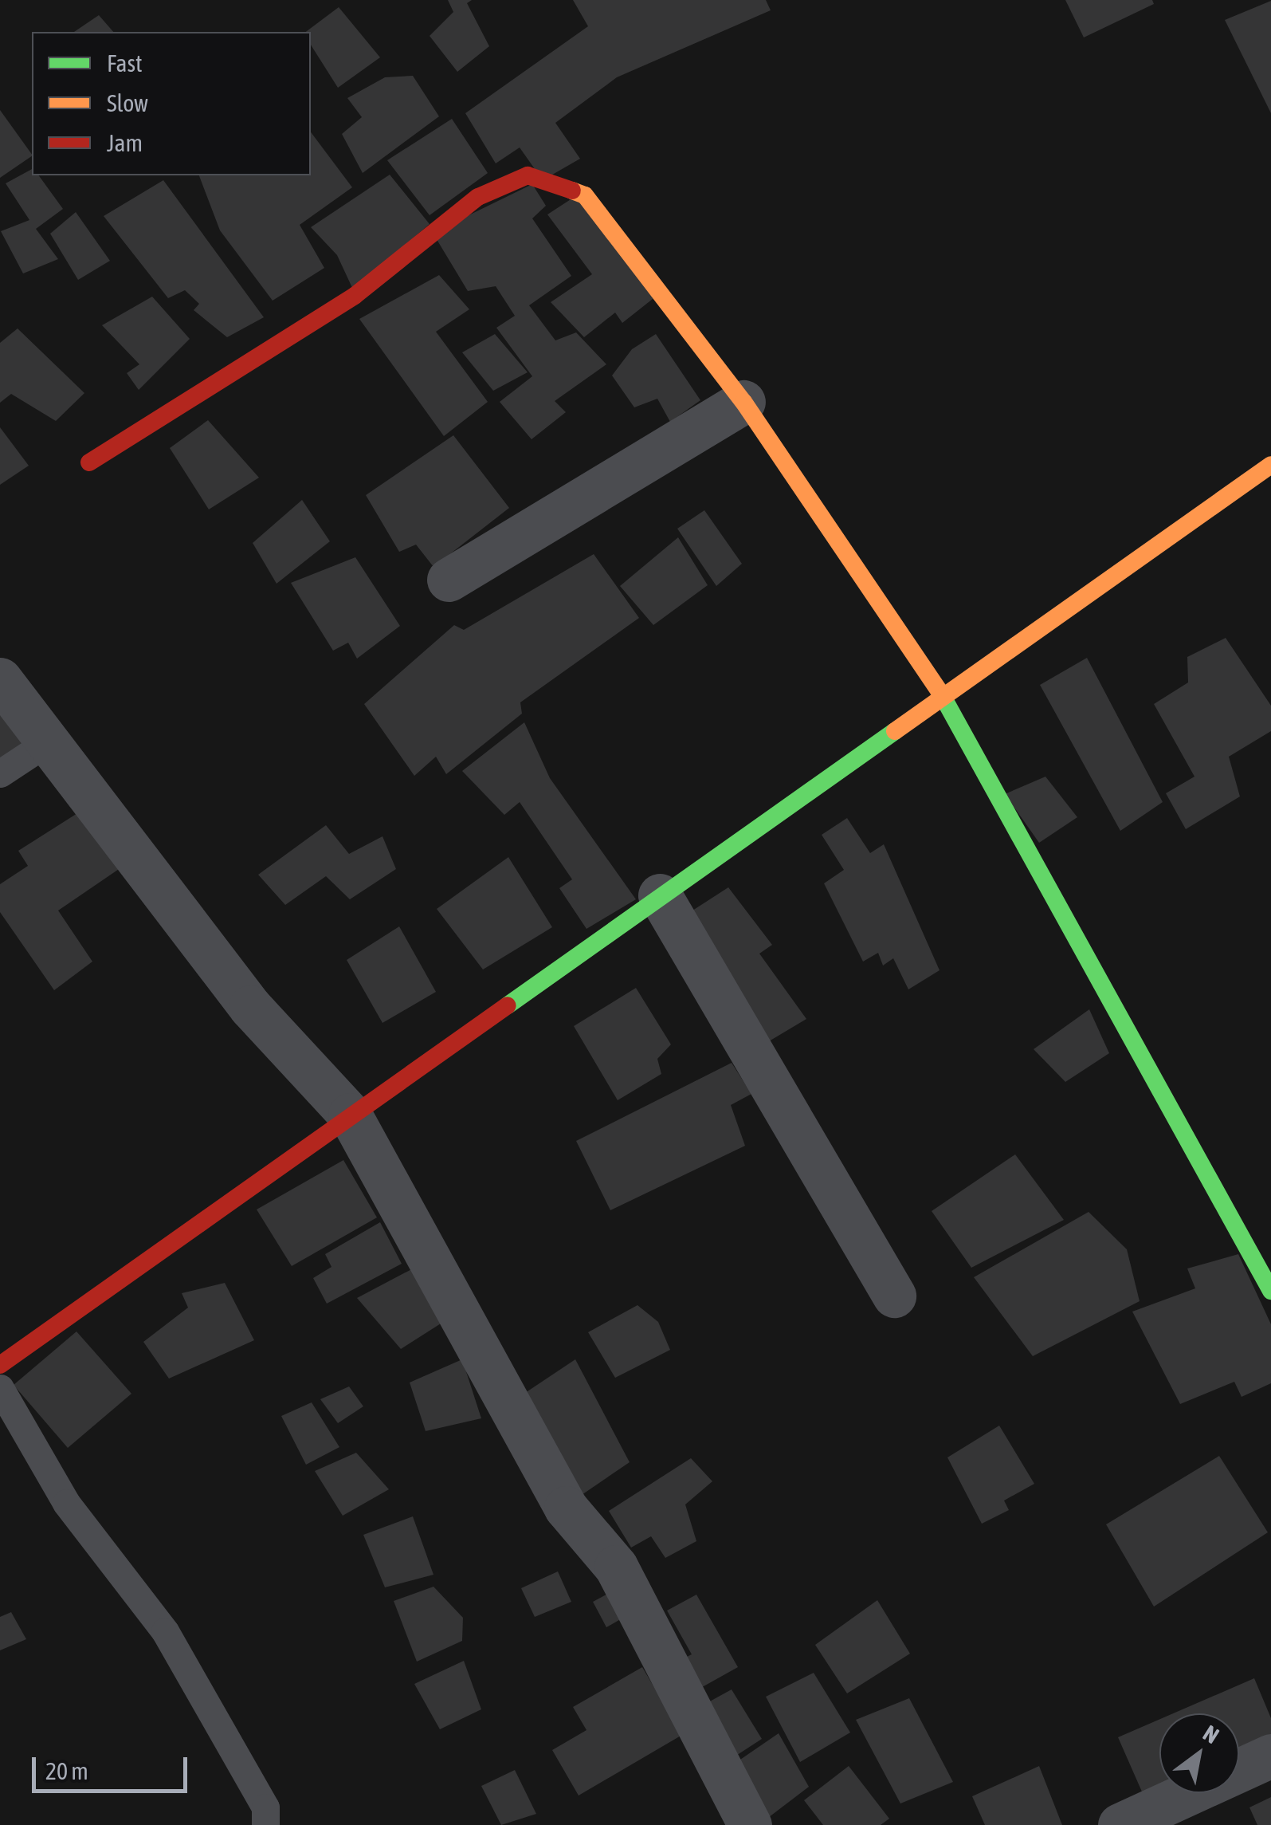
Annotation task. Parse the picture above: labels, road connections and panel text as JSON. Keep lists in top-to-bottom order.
{
  "legend": ["Fast", "Slow", "Jam"],
  "scale_bar": "20 m",
  "north": "top right"
}
